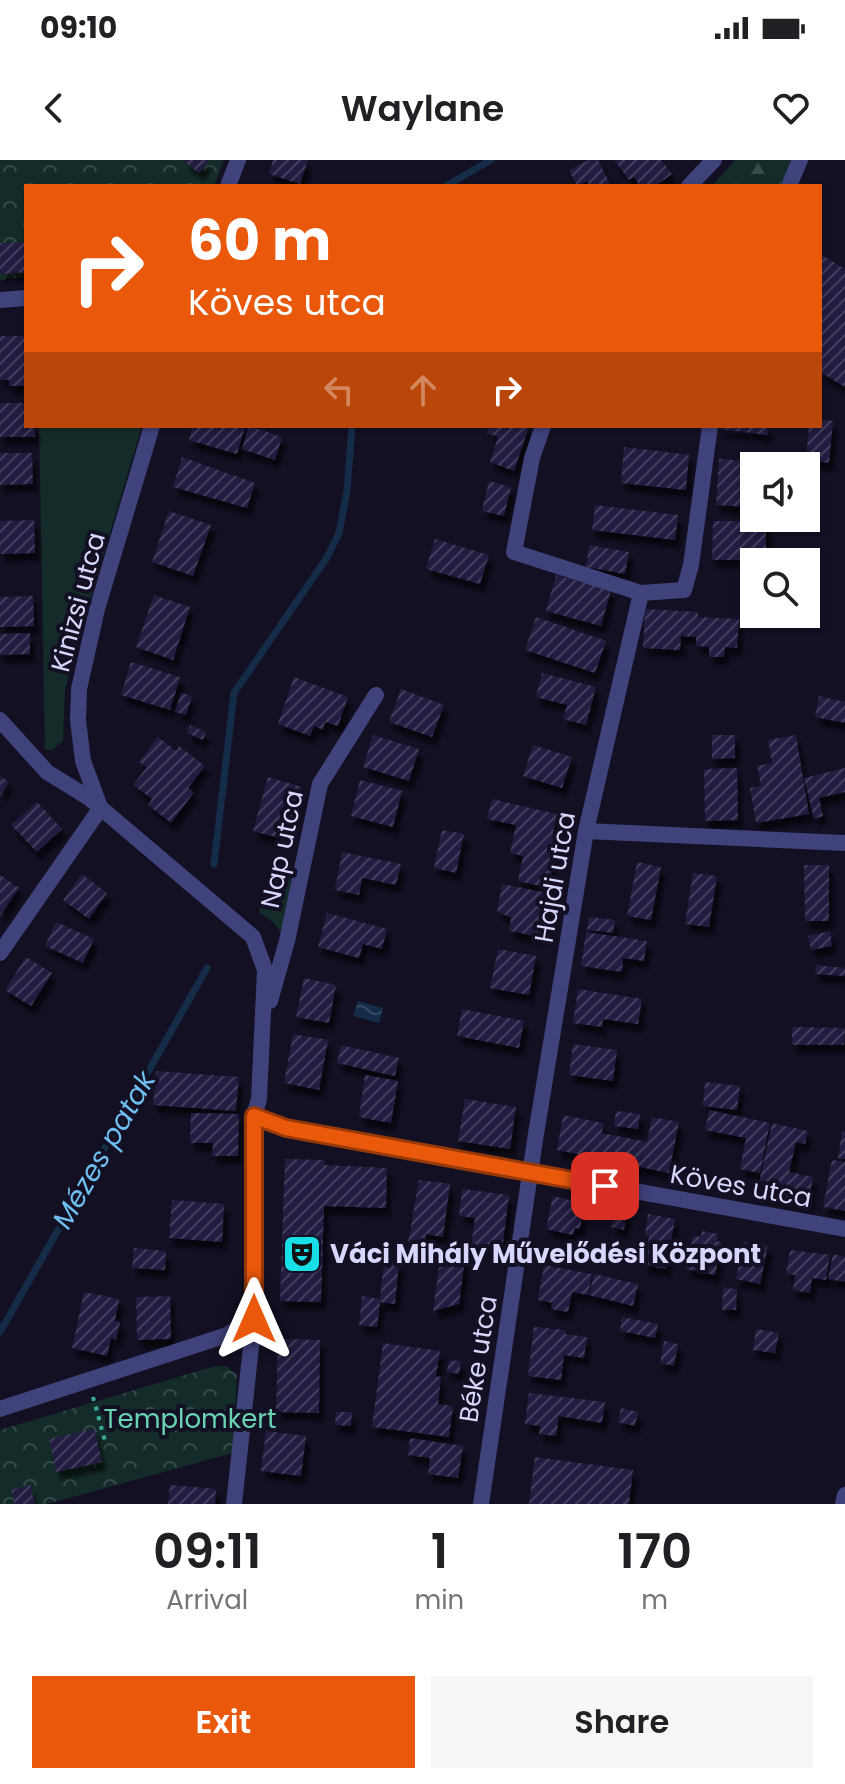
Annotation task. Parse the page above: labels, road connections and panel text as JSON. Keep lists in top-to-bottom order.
{
  "streets": {
    "street": [
      "Kinizsi utca",
      "Nap utca",
      "Hajdi utca",
      "Köves utca",
      "Béke utca"
    ]
  },
  "crossings": [
    ["Kinizsi utca", "Nap utca"],
    ["Nap utca", "Köves utca"],
    ["Hajdi utca", "Köves utca"],
    ["Hajdi utca", "Béke utca"],
    ["Köves utca", "Béke utca"]
  ],
  "water": ["Mézes patak"],
  "parks": ["Templomkert"],
  "places": {
    "theatre": ["Váci Mihály Művelődési Központ"]
  },
  "page": {
    "status": "09:10",
    "header": "Waylane",
    "turn": ["60 m", "Köves utca"],
    "eta": [
      "09:11",
      "Arrival",
      "1",
      "min",
      "170",
      "m"
    ],
    "buttons": ["Exit", "Share"]
  }
}
